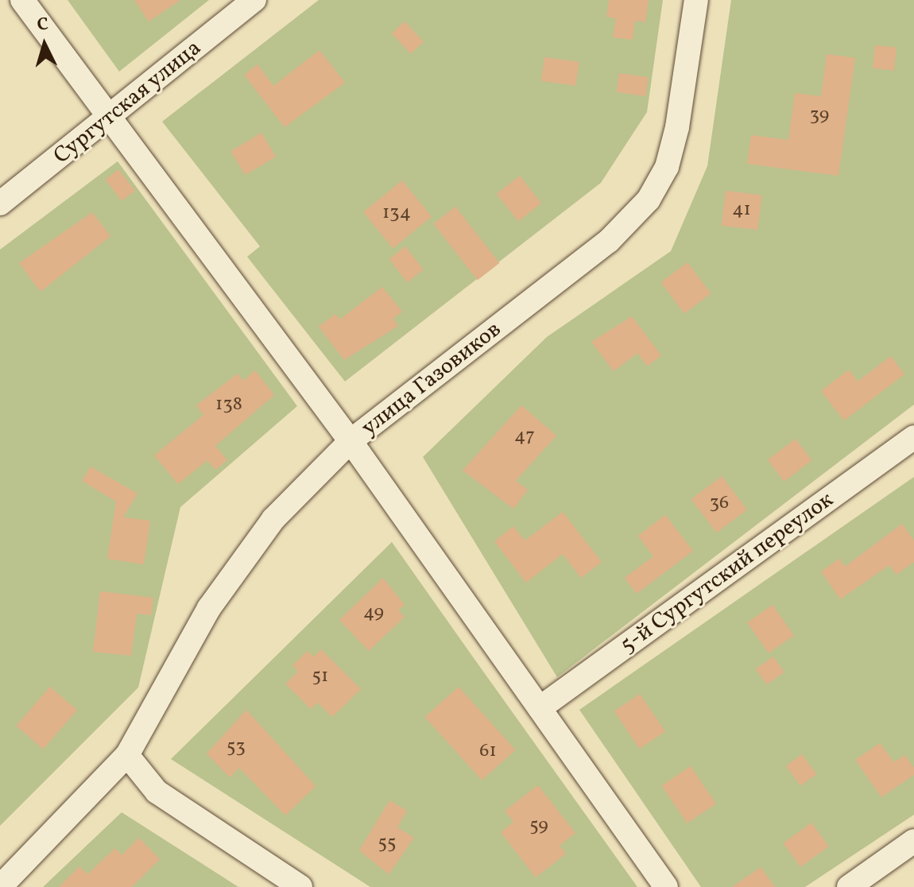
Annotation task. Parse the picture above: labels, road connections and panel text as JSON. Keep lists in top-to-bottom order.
{
  "streets": {
    "street": ["Сургутская улица", "улица Газовиков", "5-й Сургутский переулок"]
  },
  "house_numbers": [
    "39",
    "41",
    "134",
    "138",
    "47",
    "36",
    "49",
    "51",
    "53",
    "61",
    "59",
    "55"
  ],
  "north": "top"
}
